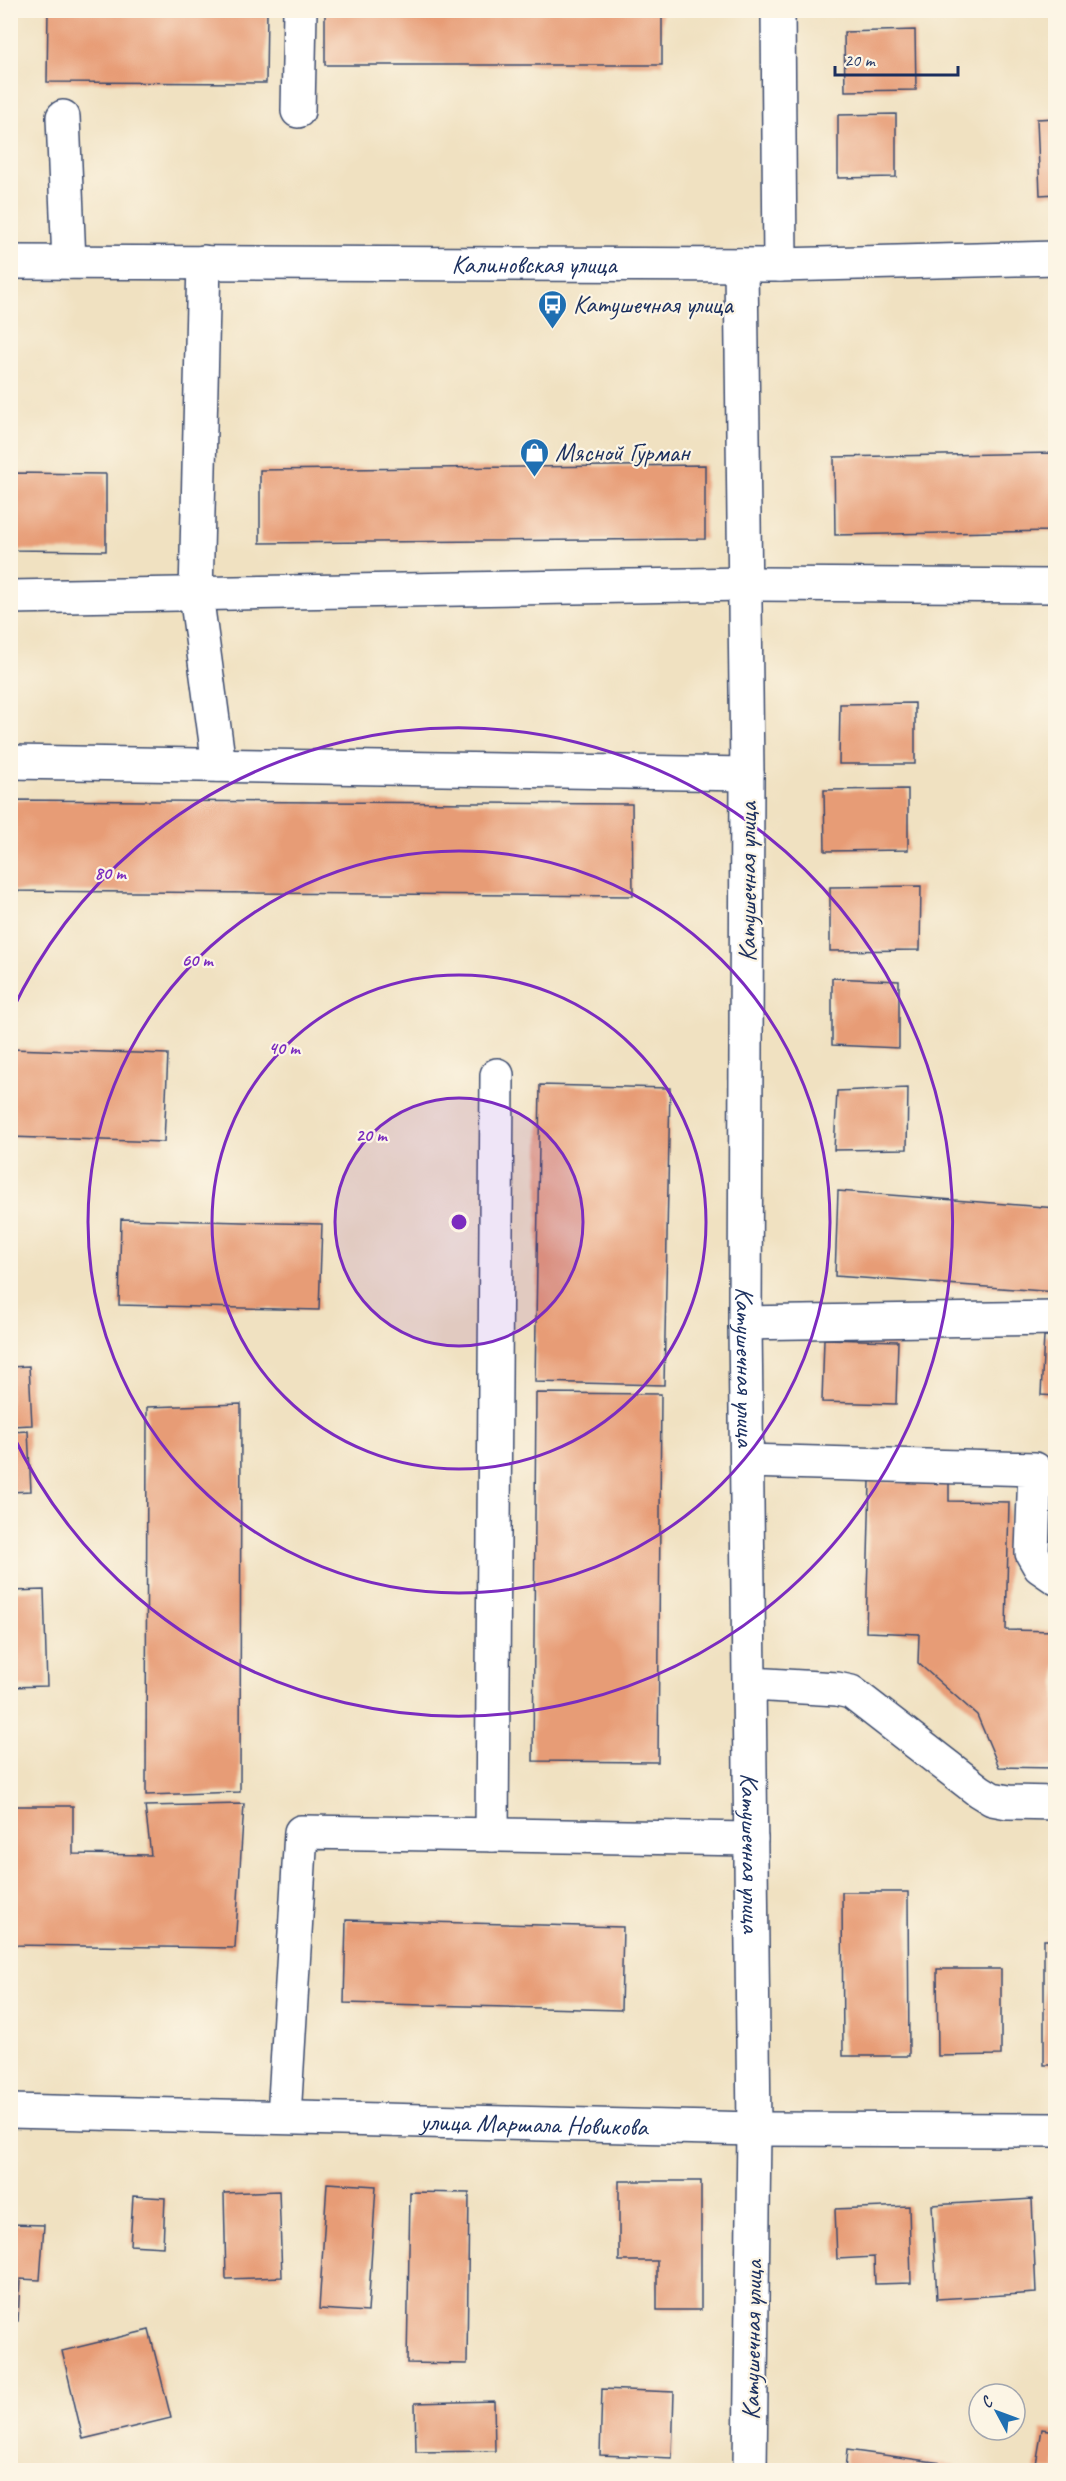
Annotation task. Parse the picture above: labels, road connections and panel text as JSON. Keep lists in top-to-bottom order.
{
  "streets": {
    "street": ["Калиновская улица", "Катушечная улица", "улица Маршала Новикова"]
  },
  "crossings": [
    ["Калиновская улица", "Катушечная улица"],
    ["Катушечная улица", "улица Маршала Новикова"]
  ],
  "places": {
    "bus stop": ["Катушечная улица"],
    "shop": ["Мясной Гурман"]
  },
  "scale_bar": "20 m",
  "north": "top left",
  "rings": [
    "80 m",
    "60 m",
    "40 m",
    "20 m"
  ]
}
